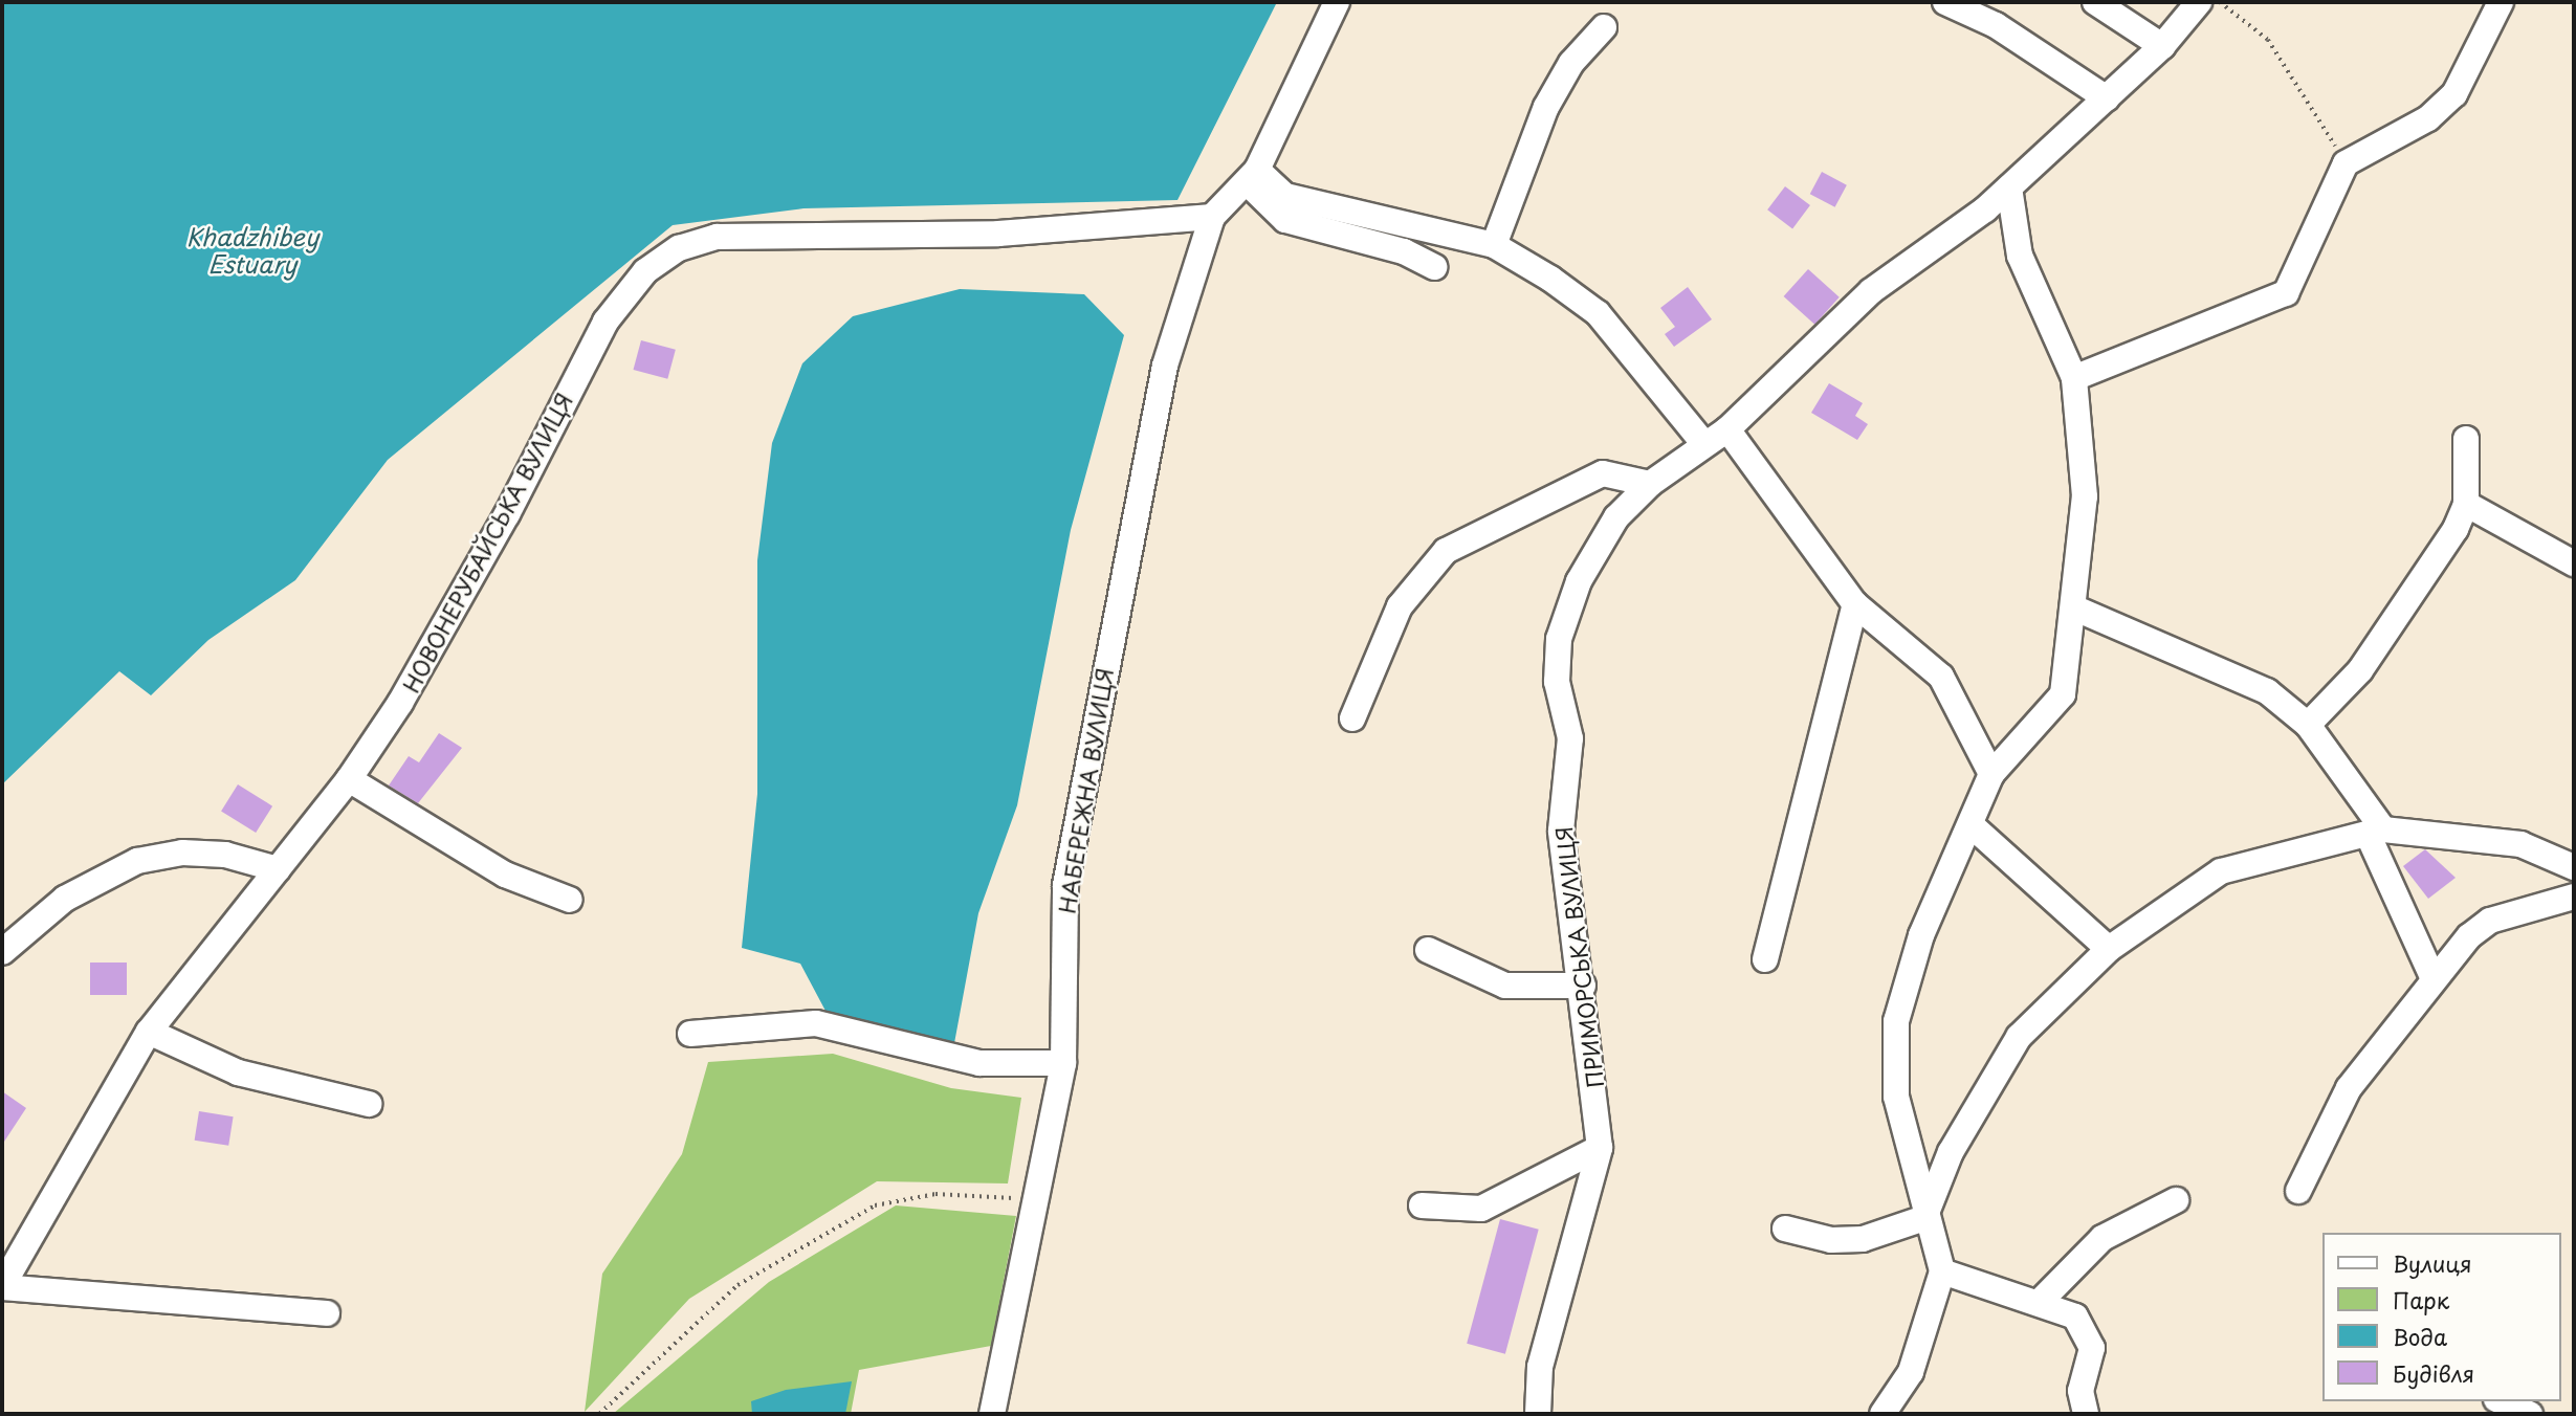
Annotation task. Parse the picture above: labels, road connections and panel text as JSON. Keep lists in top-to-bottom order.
{
  "streets": {
    "street": ["НОВОНЕРУБАЙСЬКА ВУЛИЦЯ", "НАБЕРЕЖНА ВУЛИЦЯ", "ПРИМОРСЬКА ВУЛИЦЯ"]
  },
  "crossings": [
    ["НОВОНЕРУБАЙСЬКА ВУЛИЦЯ", "НАБЕРЕЖНА ВУЛИЦЯ"]
  ],
  "water": ["Khadzhibey Estuary"],
  "legend": [
    "Вулиця",
    "Парк",
    "Вода",
    "Будівля"
  ]
}
